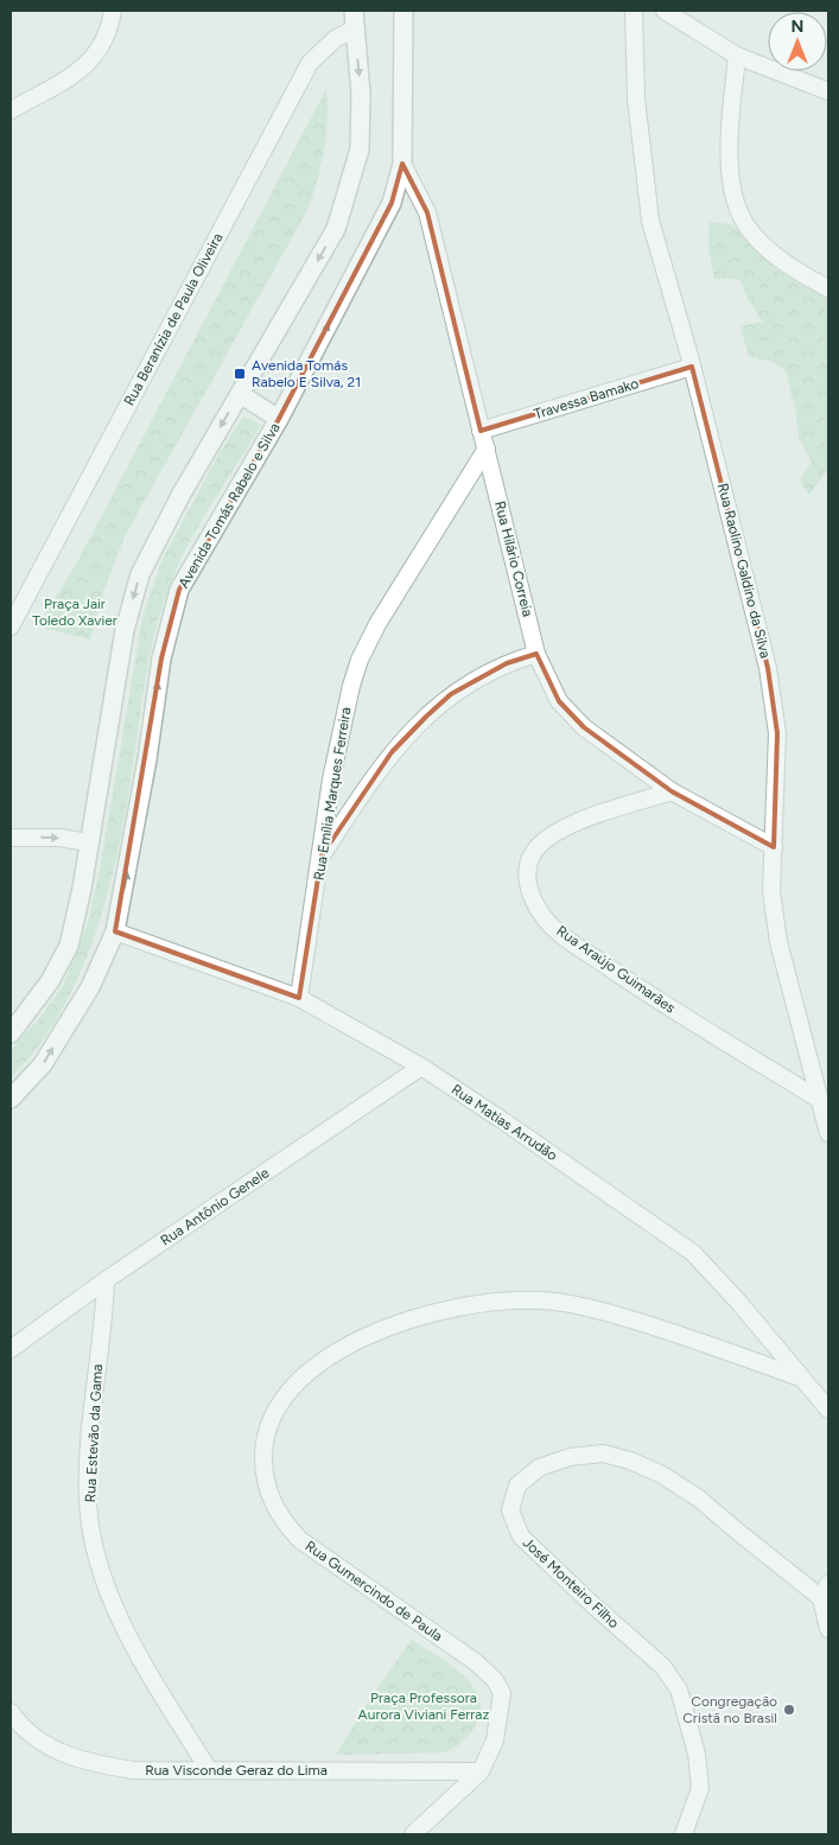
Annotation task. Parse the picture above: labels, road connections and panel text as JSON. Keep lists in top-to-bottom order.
{
  "streets": {
    "street": [
      "Rua Beranízia de Paula Oliveira",
      "Travessa Bamako",
      "Avenida Tomás Rabelo e Silva",
      "Rua Hilário Correia",
      "Rua Raolino Galdino da Silva",
      "Rua Emília Marques Ferreira",
      "Rua Araújo Guimarães",
      "Rua Matias Arrudão",
      "Rua Antônio Genele",
      "Rua Estevão da Gama",
      "José Monteiro Filho",
      "Rua Gumercindo de Paula",
      "Rua Visconde Geraz do Lima"
    ]
  },
  "crossings": [
    ["Travessa Bamako", "Rua Hilário Correia"],
    ["Travessa Bamako", "Rua Raolino Galdino da Silva"],
    ["Avenida Tomás Rabelo e Silva", "Rua Hilário Correia"],
    ["Avenida Tomás Rabelo e Silva", "Rua Matias Arrudão"],
    ["Rua Hilário Correia", "Rua Raolino Galdino da Silva"],
    ["Rua Hilário Correia", "Rua Emília Marques Ferreira"],
    ["Rua Hilário Correia", "Rua Araújo Guimarães"],
    ["Rua Raolino Galdino da Silva", "Rua Araújo Guimarães"],
    ["Rua Emília Marques Ferreira", "Rua Matias Arrudão"],
    ["Rua Matias Arrudão", "Rua Antônio Genele"],
    ["Rua Matias Arrudão", "Rua Gumercindo de Paula"],
    ["Rua Antônio Genele", "Rua Estevão da Gama"],
    ["Rua Estevão da Gama", "Rua Visconde Geraz do Lima"],
    ["Rua Gumercindo de Paula", "Rua Visconde Geraz do Lima"]
  ],
  "parks": ["Praça Jair Toledo Xavier", "Praça Professora Aurora Viviani Ferraz"],
  "places": {
    "transit": ["Avenida Tomás Rabelo E Silva, 21"],
    "other": ["Congregação Cristã no Brasil"]
  },
  "north": "top"
}
